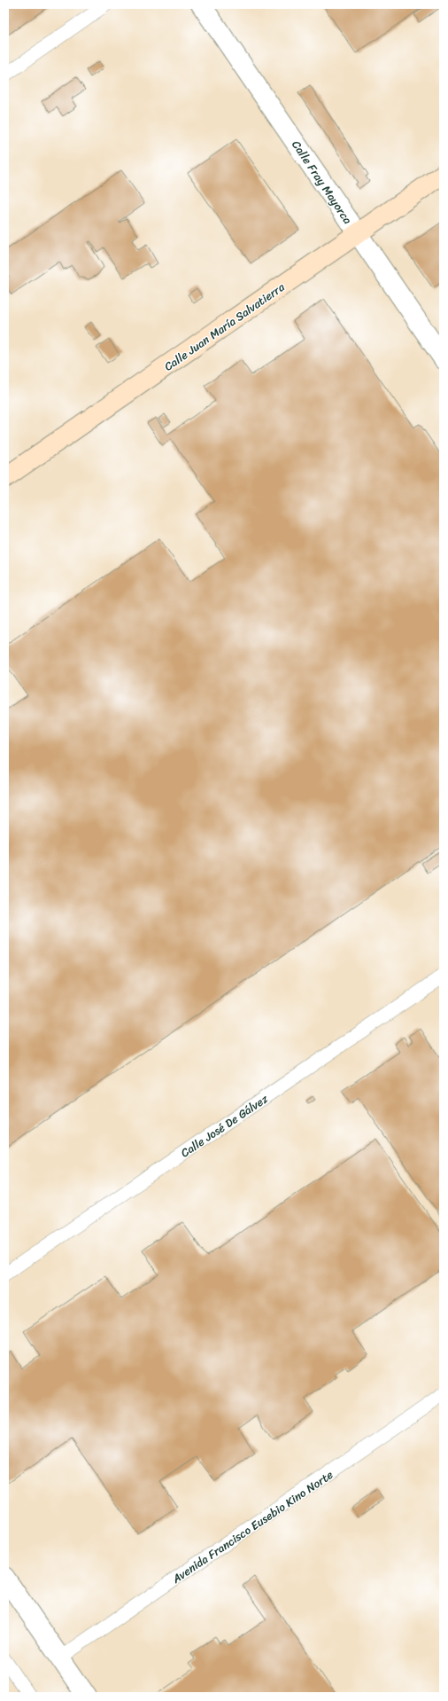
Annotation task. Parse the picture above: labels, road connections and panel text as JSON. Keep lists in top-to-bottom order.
{
  "streets": {
    "street": ["Calle Fray Mayorca", "Calle Juan María Salvatierra"],
    "lane": ["Calle José De Gálvez", "Avenida Francisco Eusebio Kino Norte"]
  },
  "crossings": [
    ["Calle Fray Mayorca", "Calle Juan María Salvatierra"]
  ]
}
